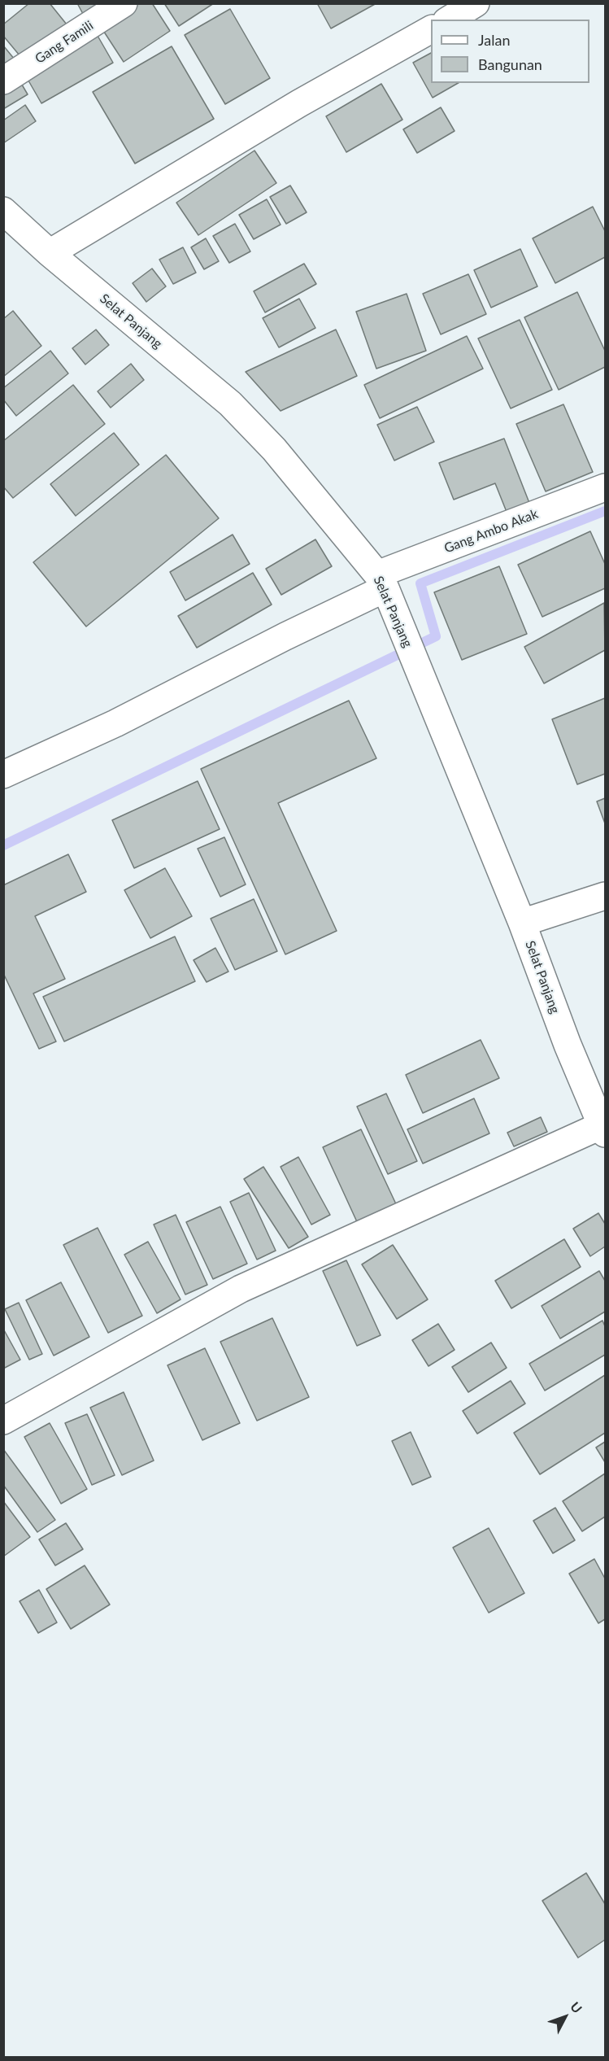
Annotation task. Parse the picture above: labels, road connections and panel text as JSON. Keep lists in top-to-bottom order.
{
  "streets": {
    "street": ["Gang Famili", "Selat Panjang", "Gang Ambo Akak"]
  },
  "crossings": [
    ["Selat Panjang", "Gang Ambo Akak"]
  ],
  "legend": ["Jalan", "Bangunan"],
  "north": "top right"
}
